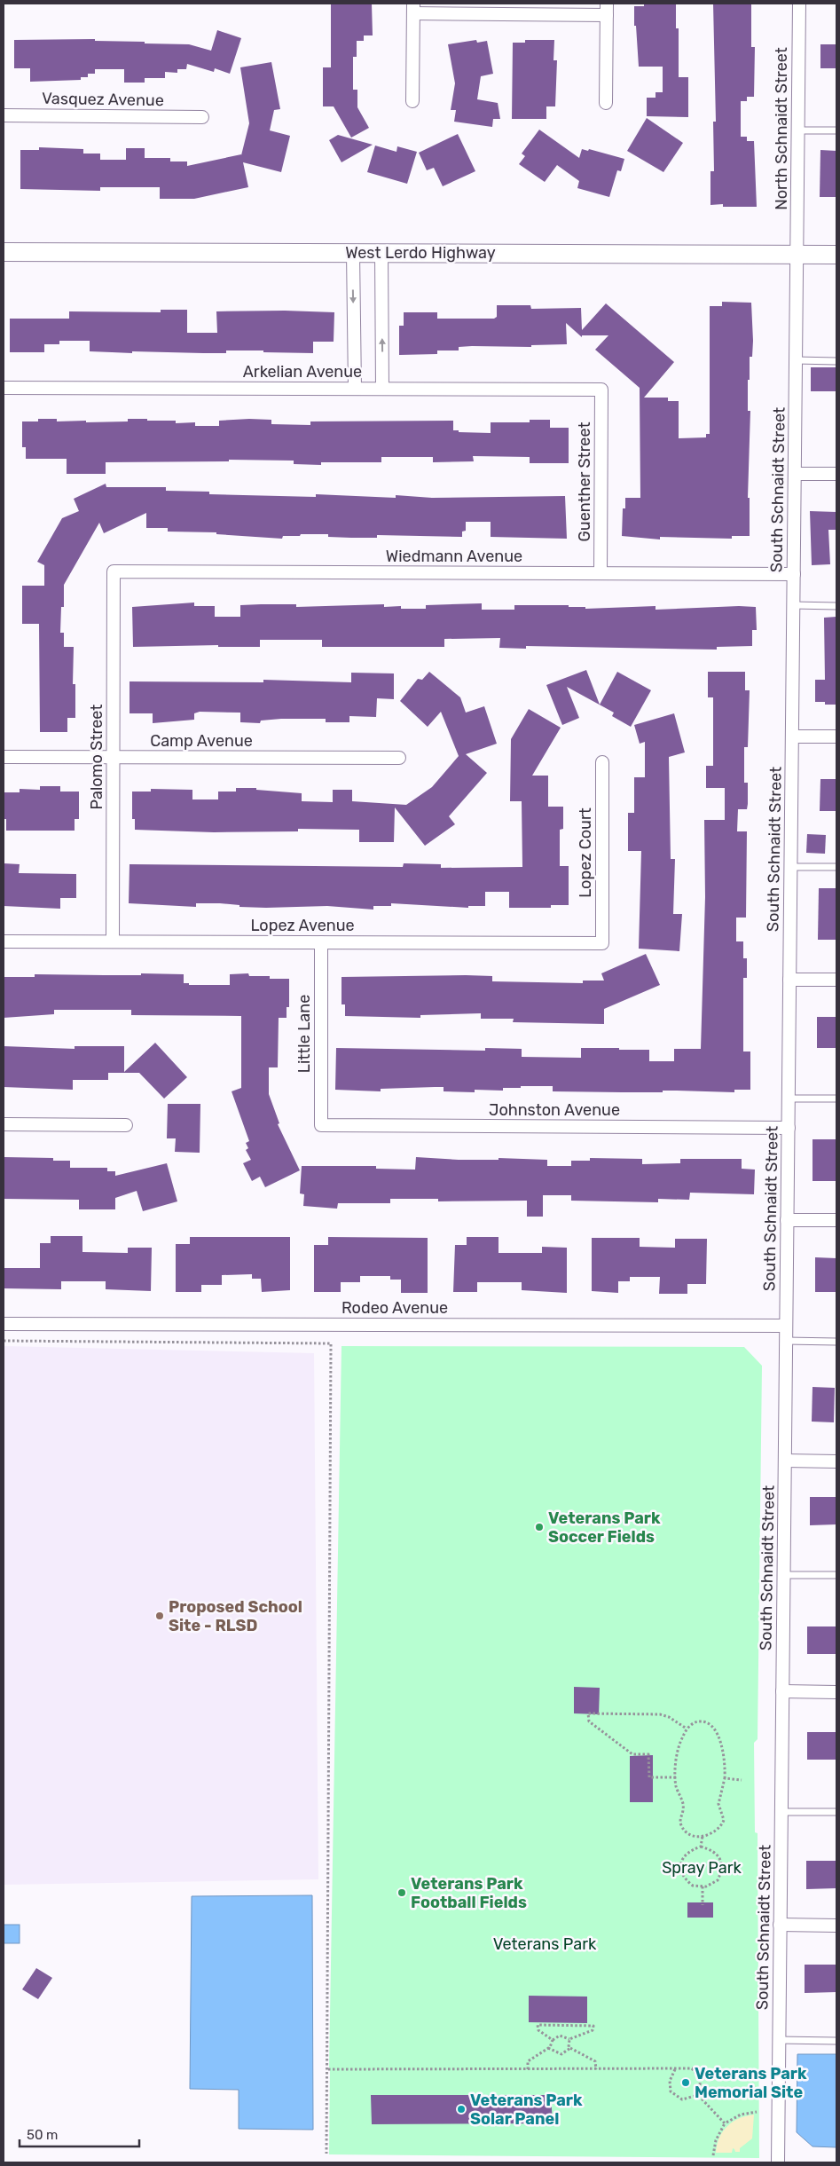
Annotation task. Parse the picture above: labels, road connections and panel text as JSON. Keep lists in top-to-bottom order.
{
  "streets": {
    "main road": ["West Lerdo Highway"],
    "street": [
      "Vasquez Avenue",
      "North Schnaidt Street",
      "Arkelian Avenue",
      "Guenther Street",
      "South Schnaidt Street",
      "Wiedmann Avenue",
      "Camp Avenue",
      "Palomo Street",
      "Lopez Court",
      "Lopez Avenue",
      "Little Lane",
      "Johnston Avenue",
      "Rodeo Avenue"
    ]
  },
  "crossings": [
    ["North Schnaidt Street", "West Lerdo Highway"],
    ["North Schnaidt Street", "South Schnaidt Street"],
    ["West Lerdo Highway", "South Schnaidt Street"],
    ["Arkelian Avenue", "Guenther Street"],
    ["Guenther Street", "Wiedmann Avenue"],
    ["South Schnaidt Street", "Wiedmann Avenue"],
    ["South Schnaidt Street", "Johnston Avenue"],
    ["South Schnaidt Street", "Rodeo Avenue"],
    ["Wiedmann Avenue", "Palomo Street"],
    ["Camp Avenue", "Palomo Street"],
    ["Palomo Street", "Lopez Avenue"],
    ["Lopez Court", "Lopez Avenue"],
    ["Lopez Avenue", "Little Lane"],
    ["Little Lane", "Johnston Avenue"]
  ],
  "parks": ["Spray Park", "Veterans Park"],
  "places": [
    "Veterans Park Soccer Fields",
    "Proposed School Site - RLSD",
    "Veterans Park Football Fields",
    "Veterans Park Memorial Site",
    "Veterans Park Solar Panel"
  ],
  "scale_bar": "50 m"
}
